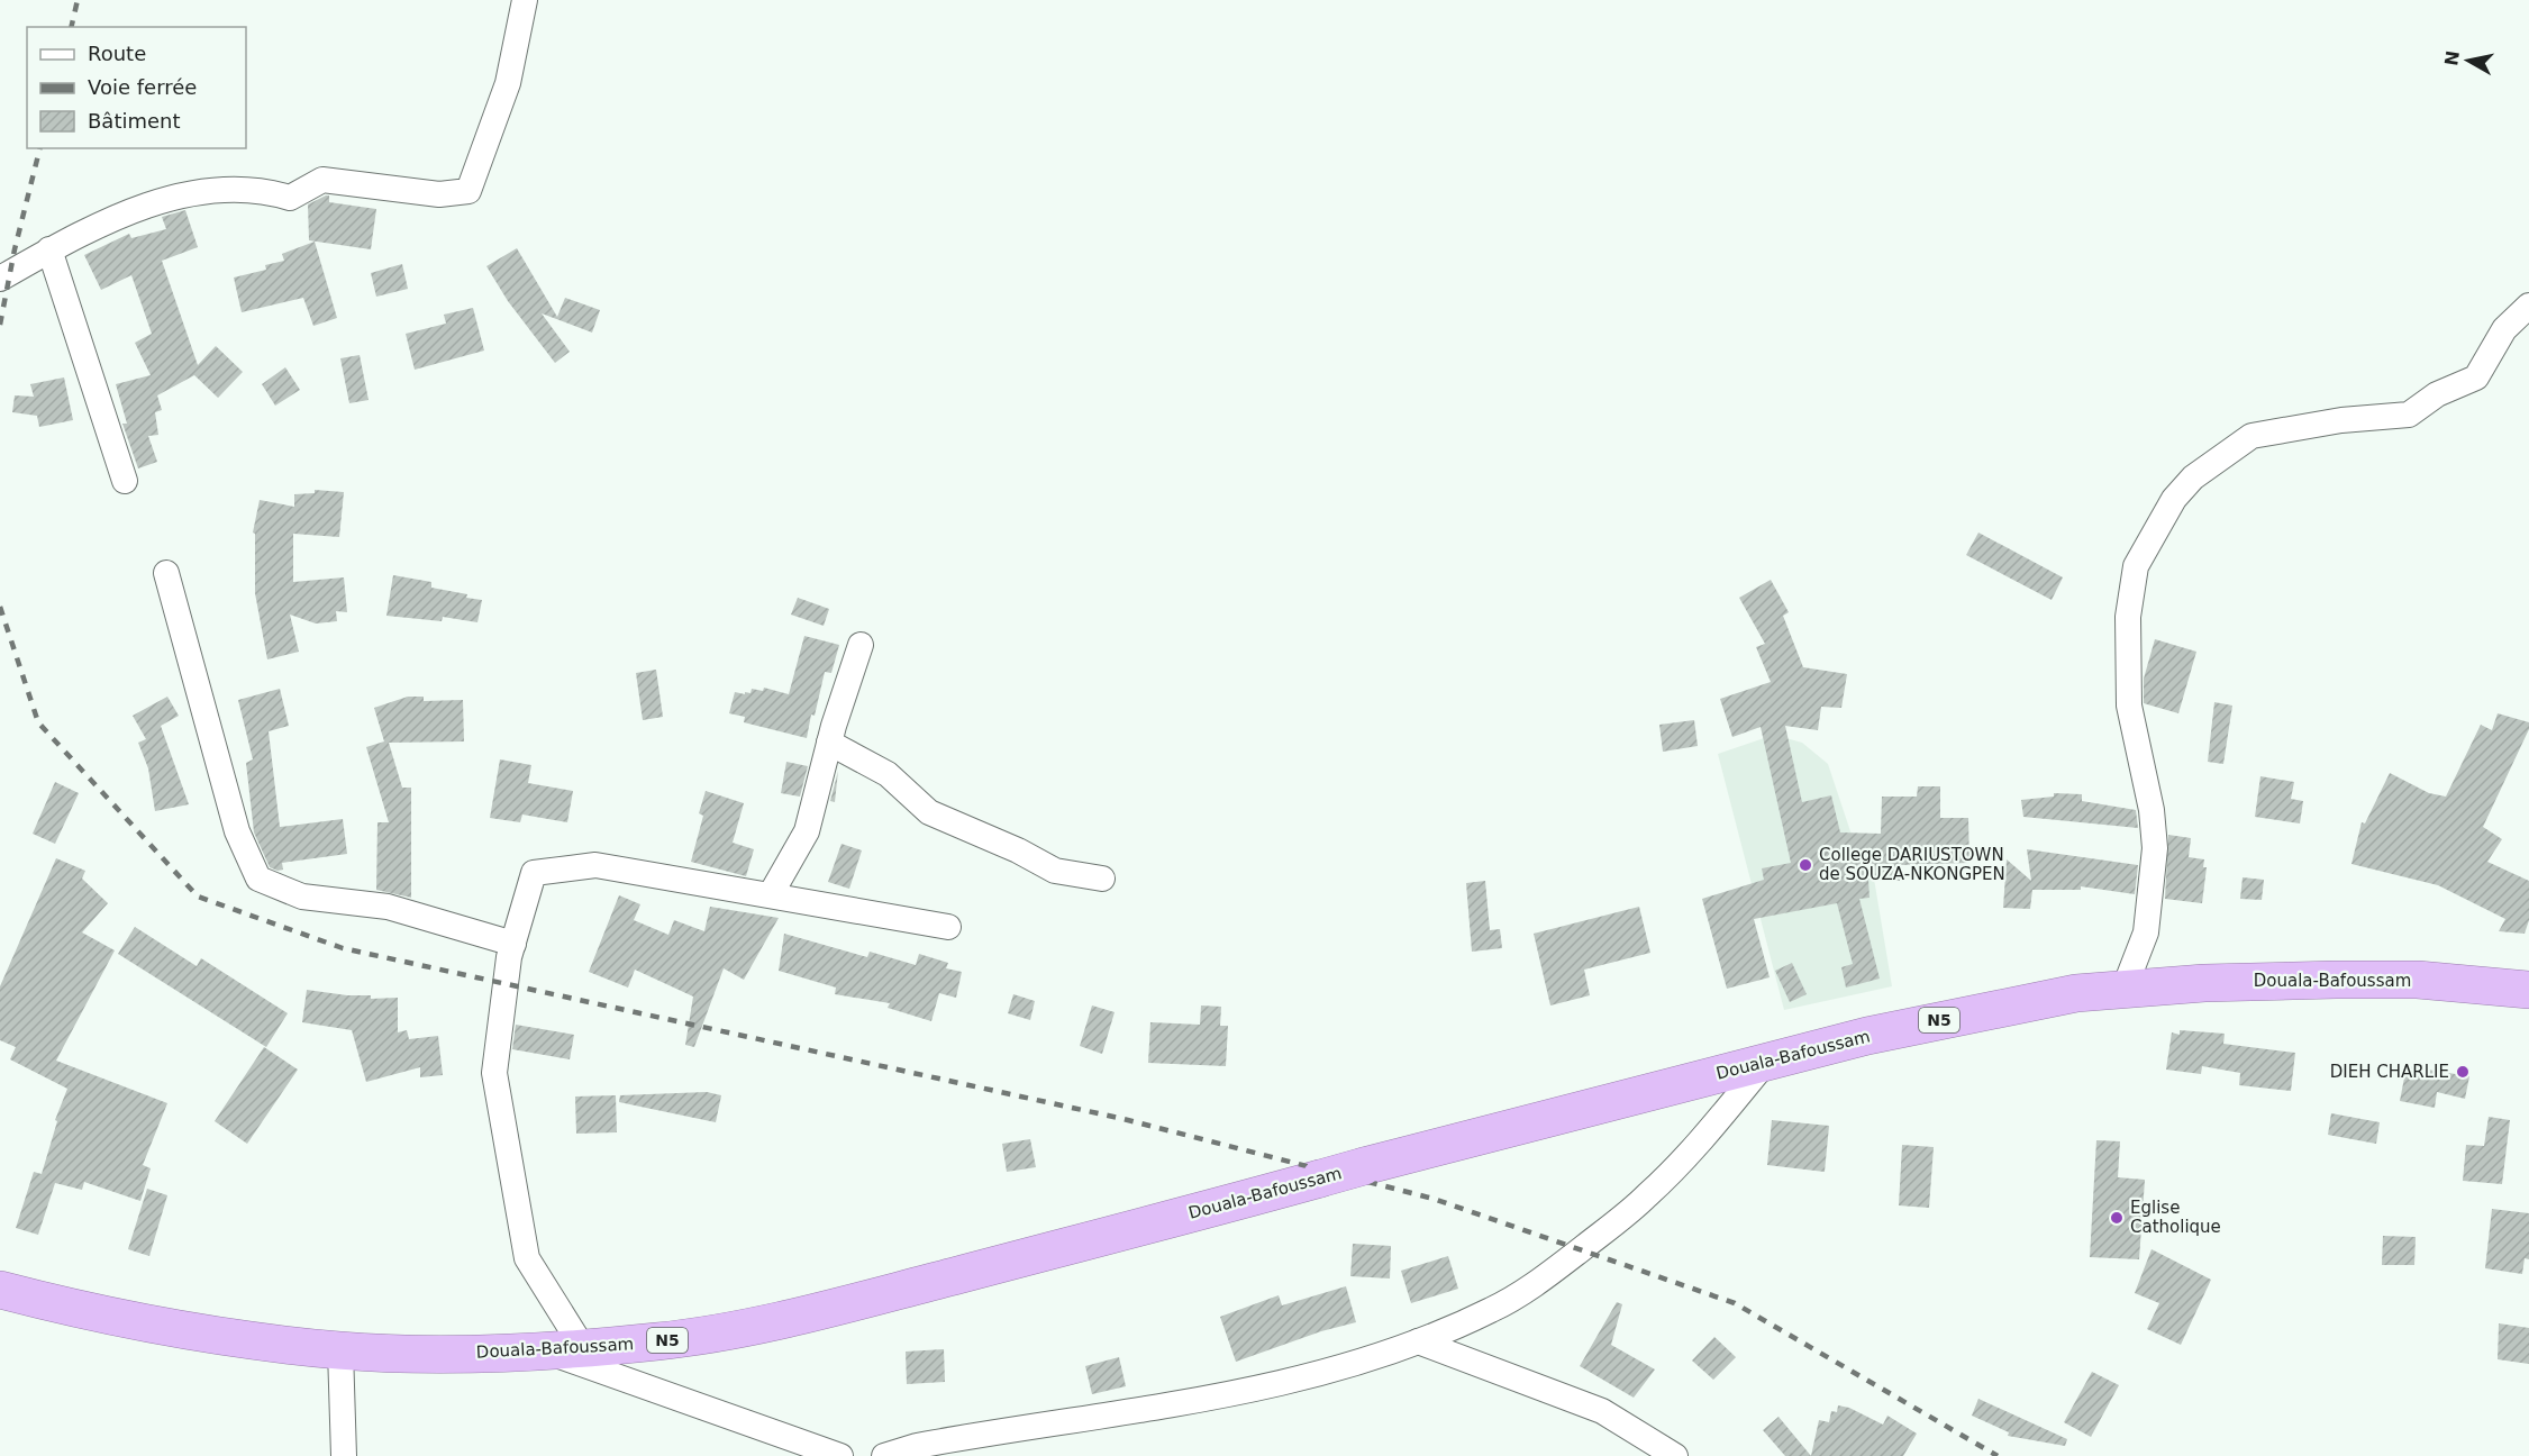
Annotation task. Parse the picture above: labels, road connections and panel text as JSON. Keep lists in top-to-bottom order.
{
  "streets": {
    "highway": ["Douala-Bafoussam", "N5"]
  },
  "places": ["College DARIUSTOWN de SOUZA-NKONGPEN", "DIEH CHARLIE", "Eglise Catholique"],
  "legend": ["Route", "Voie ferrée", "Bâtiment"],
  "north": "left"
}
